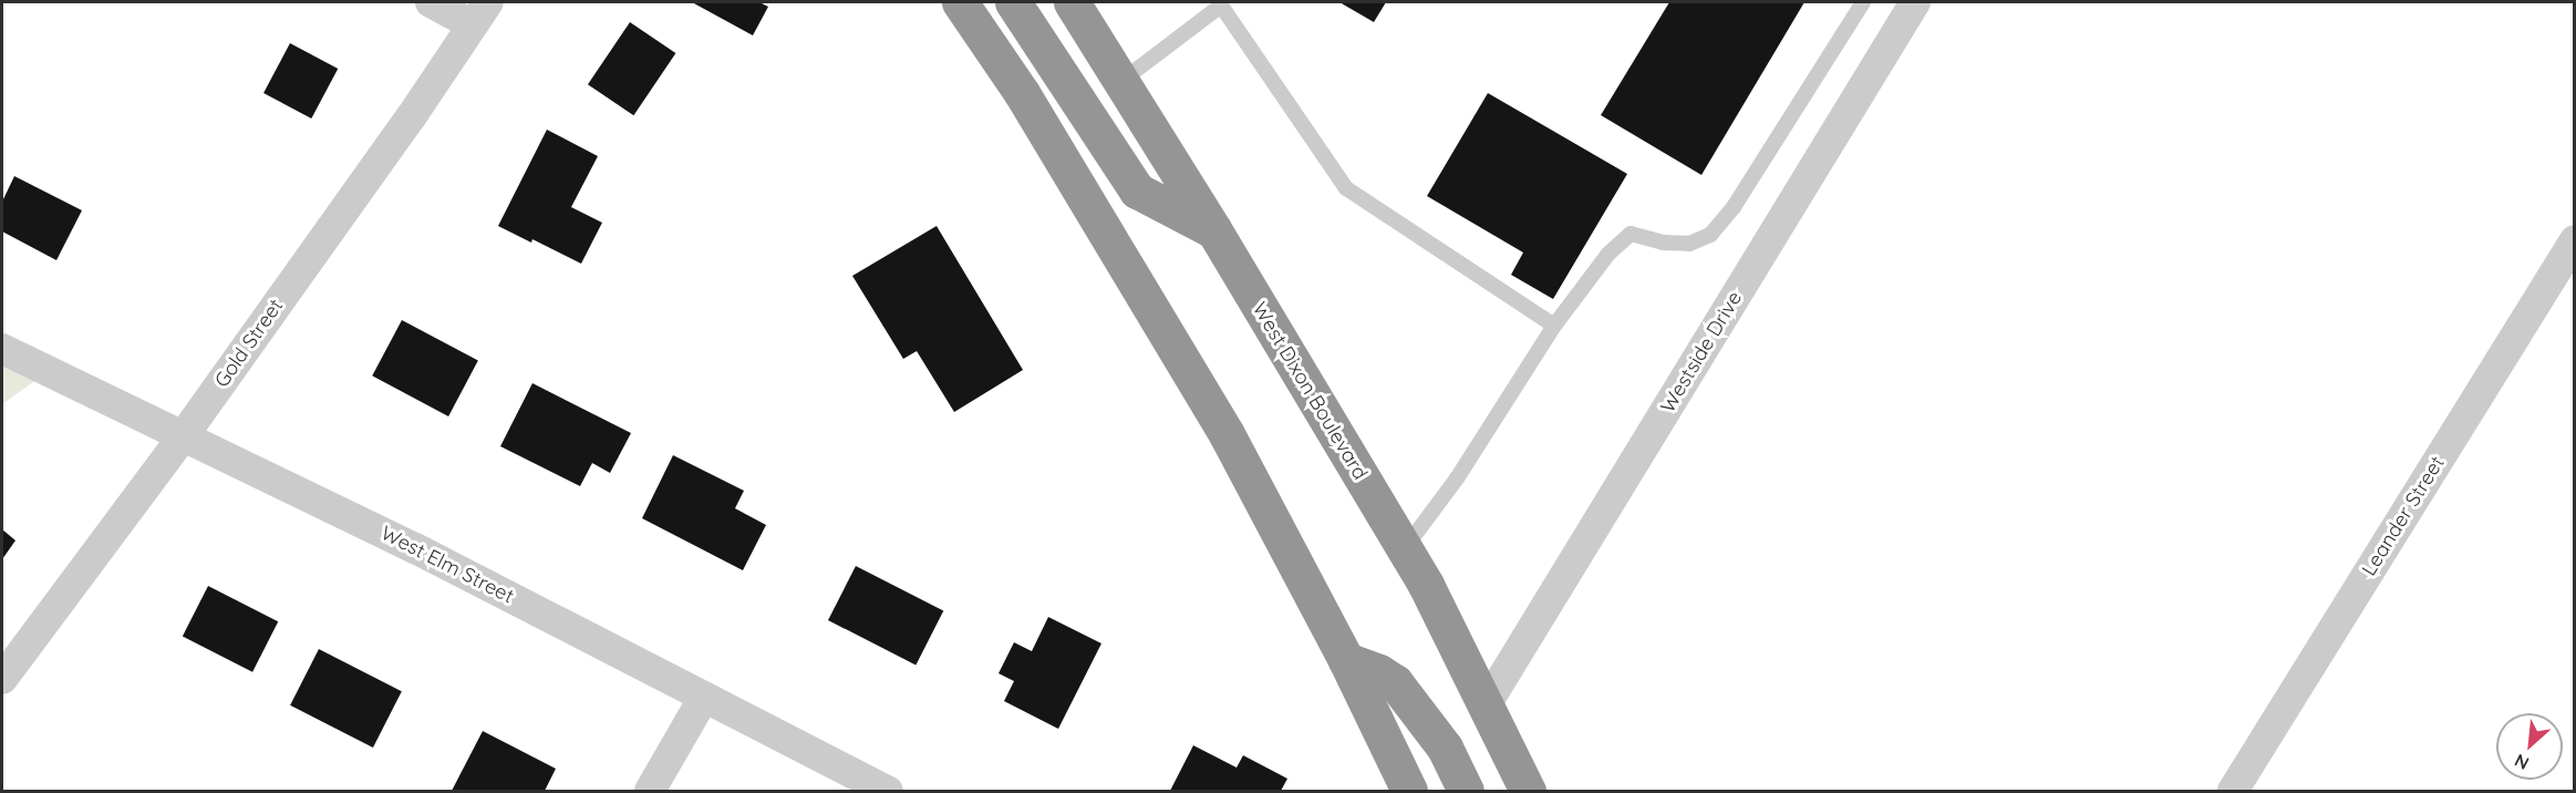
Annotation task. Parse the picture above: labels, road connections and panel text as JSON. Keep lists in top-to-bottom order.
{
  "streets": {
    "highway": ["West Dixon Boulevard"],
    "street": [
      "Gold Street",
      "Westside Drive",
      "Leander Street",
      "West Elm Street"
    ]
  },
  "crossings": [
    ["Gold Street", "West Elm Street"],
    ["Westside Drive", "West Dixon Boulevard"]
  ],
  "north": "bottom left"
}
